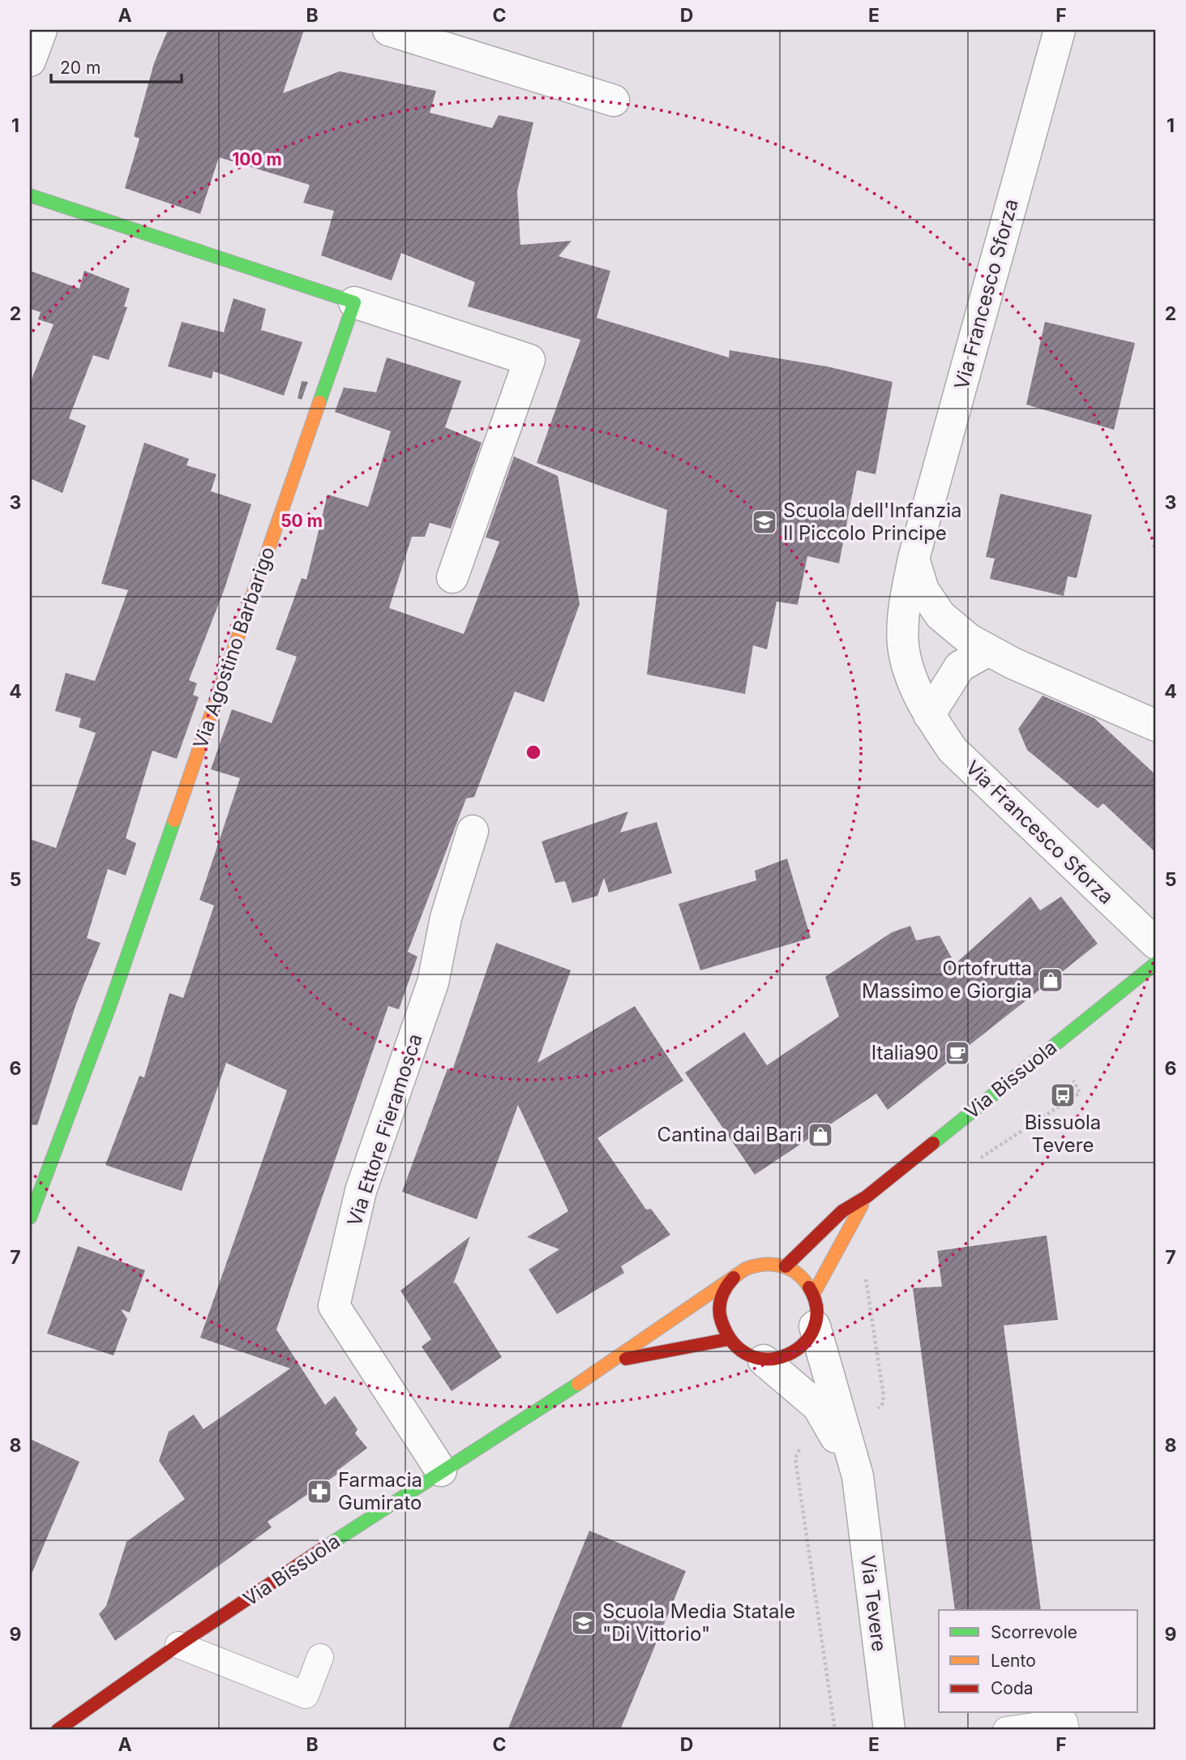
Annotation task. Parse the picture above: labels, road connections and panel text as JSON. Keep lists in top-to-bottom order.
{
  "streets": {
    "street": [
      "Via Francesco Sforza",
      "Via Agostino Barbarigo",
      "Via Bissuola",
      "Via Ettore Fieramosca",
      "Via Tevere"
    ]
  },
  "crossings": [
    ["Via Bissuola", "Via Ettore Fieramosca"],
    ["Via Bissuola", "Via Tevere"]
  ],
  "places": {
    "school or university": ["Scuola dell'Infanzia Il Piccolo Principe", "Scuola Media Statale \"Di Vittorio\""],
    "shop": ["Ortofrutta Massimo e Giorgia", "Cantina dai Bari"],
    "cafe": ["Italia90"],
    "bus stop": ["Bissuola Tevere"],
    "pharmacy": ["Farmacia Gumirato"]
  },
  "legend": ["Scorrevole", "Lento", "Coda"],
  "scale_bar": "20 m",
  "grid": {
    "columns": [
      "A",
      "B",
      "C",
      "D",
      "E",
      "F"
    ],
    "rows": [
      "1",
      "2",
      "3",
      "4",
      "5",
      "6",
      "7",
      "8",
      "9"
    ]
  },
  "rings": ["100 m", "50 m"]
}
